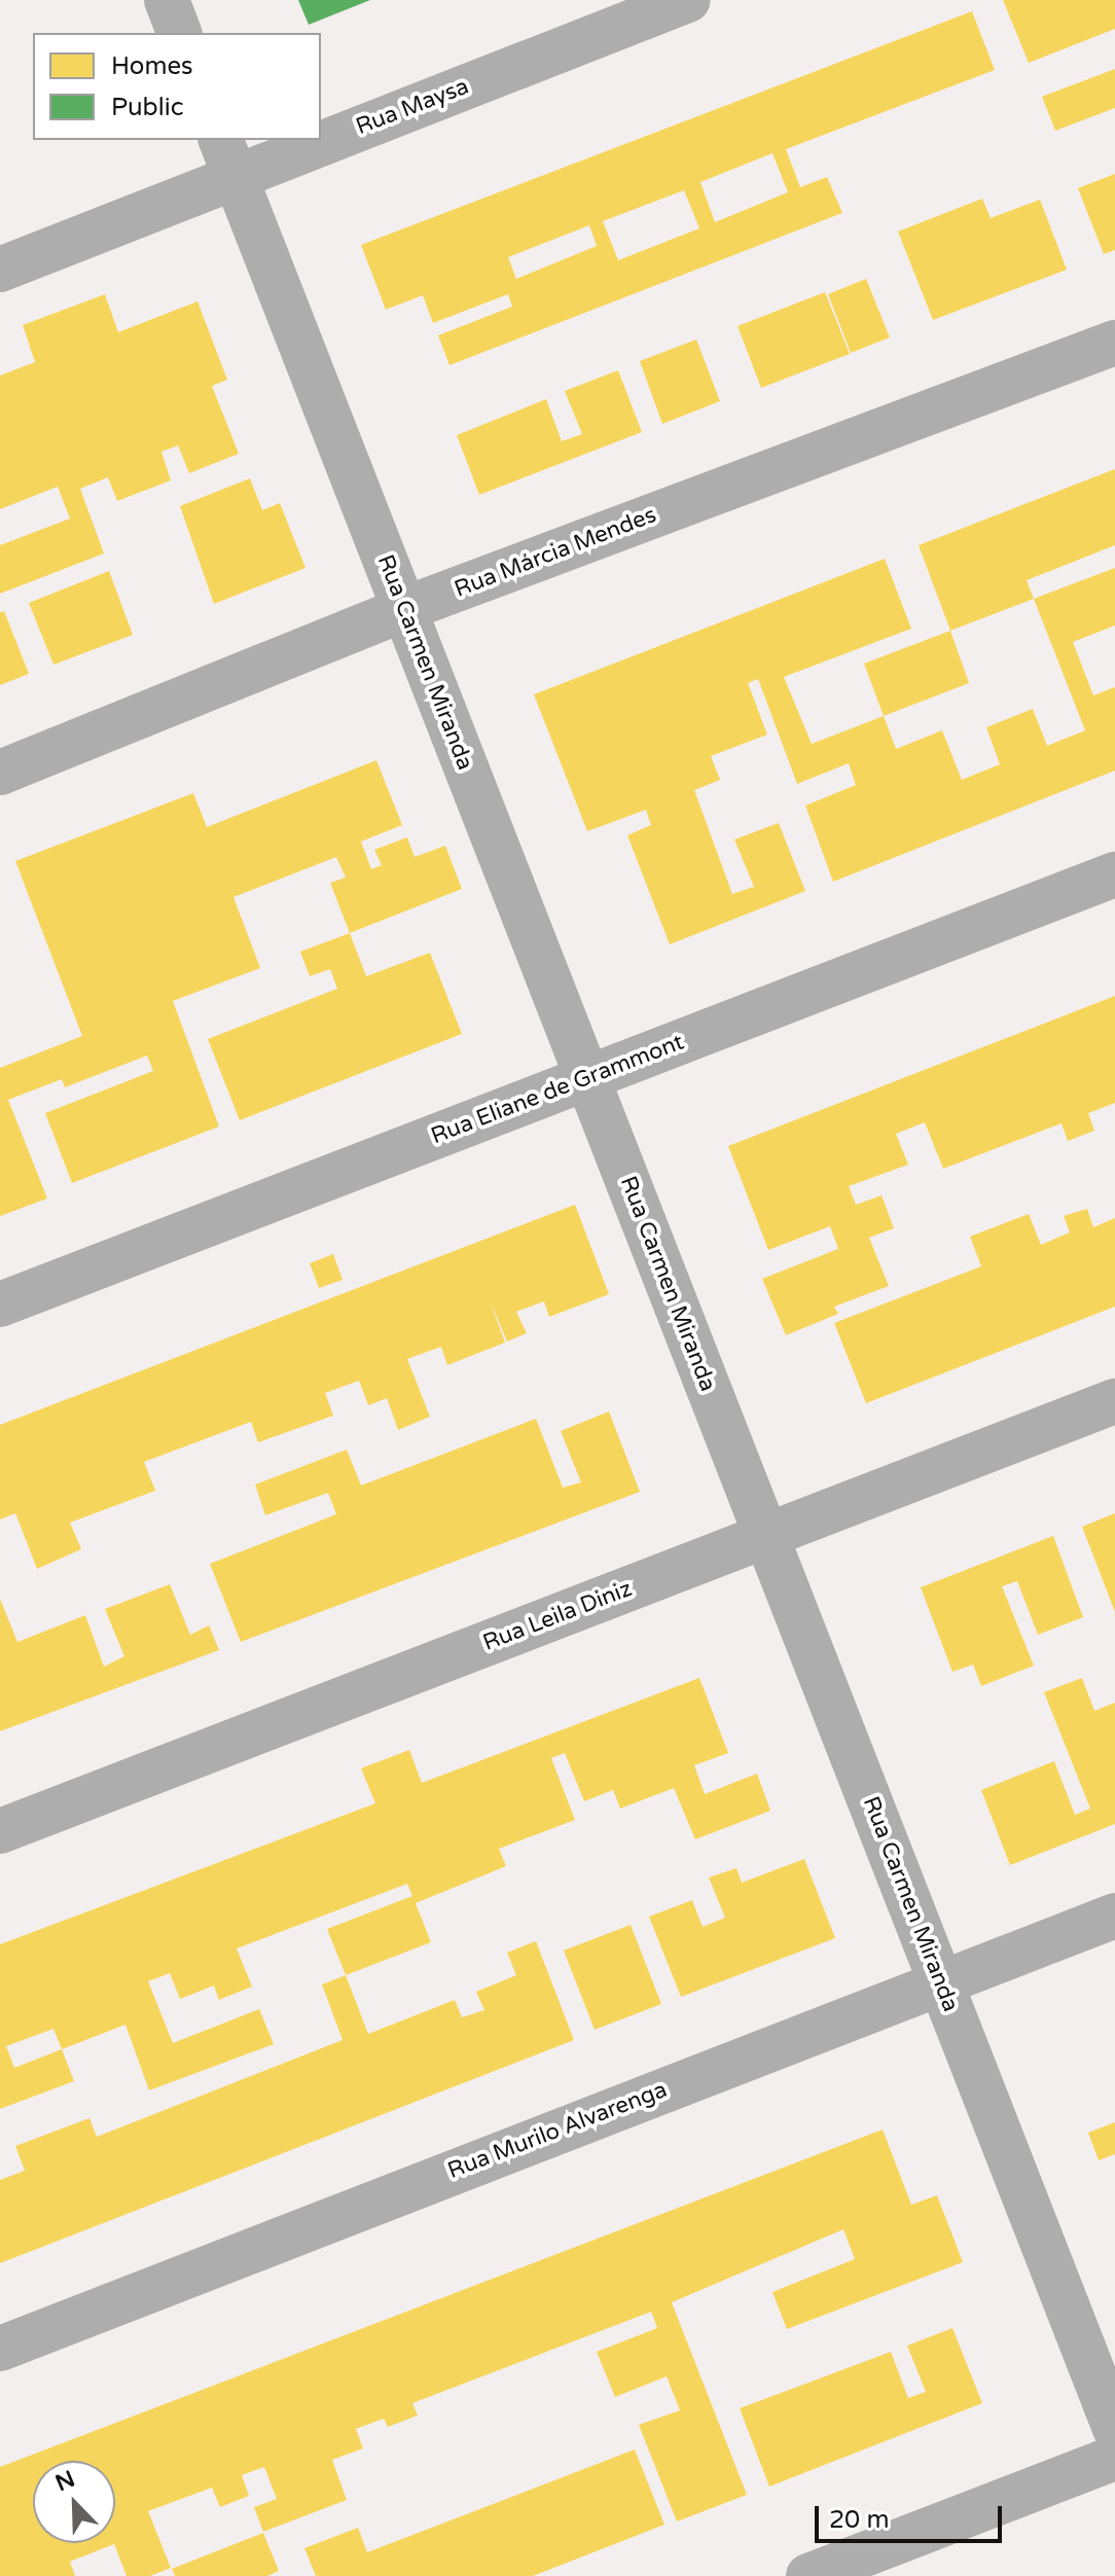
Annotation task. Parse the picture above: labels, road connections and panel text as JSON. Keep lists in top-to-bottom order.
{
  "streets": {
    "street": [
      "Rua Maysa",
      "Rua Márcia Mendes",
      "Rua Carmen Miranda",
      "Rua Eliane de Grammont",
      "Rua Leila Diniz",
      "Rua Murilo Alvarenga"
    ]
  },
  "crossings": [
    ["Rua Maysa", "Rua Carmen Miranda"],
    ["Rua Márcia Mendes", "Rua Carmen Miranda"],
    ["Rua Carmen Miranda", "Rua Eliane de Grammont"],
    ["Rua Carmen Miranda", "Rua Leila Diniz"],
    ["Rua Carmen Miranda", "Rua Murilo Alvarenga"]
  ],
  "legend": ["Homes", "Public"],
  "scale_bar": "20 m",
  "north": "top left"
}
